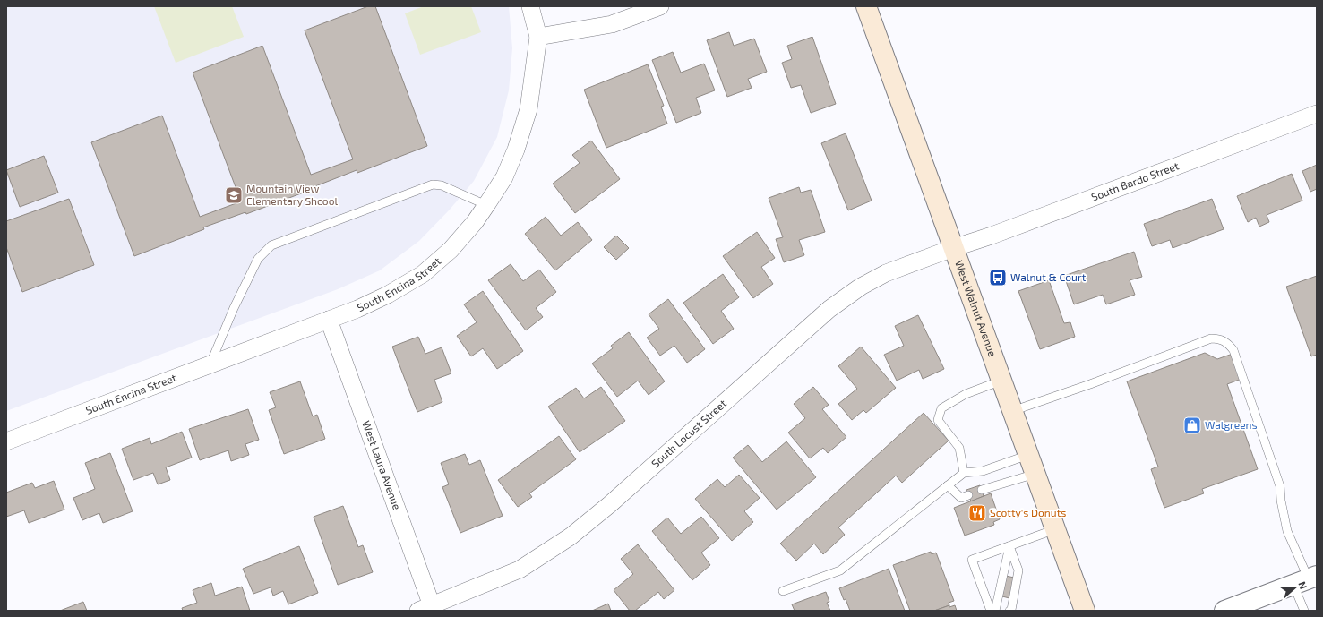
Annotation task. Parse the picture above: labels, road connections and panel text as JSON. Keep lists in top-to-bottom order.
{
  "streets": {
    "main road": ["West Walnut Avenue"],
    "street": [
      "South Bardo Street",
      "South Encina Street",
      "South Locust Street",
      "West Laura Avenue"
    ]
  },
  "crossings": [
    ["South Bardo Street", "West Walnut Avenue"],
    ["South Bardo Street", "South Locust Street"],
    ["South Encina Street", "West Laura Avenue"],
    ["West Walnut Avenue", "South Locust Street"],
    ["South Locust Street", "West Laura Avenue"]
  ],
  "places": {
    "school or university": ["Mountain View Elementary Shcool"],
    "bus stop": ["Walnut & Court"],
    "shop": ["Walgreens"],
    "restaurant": ["Scotty's Donuts"]
  },
  "north": "right"
}
